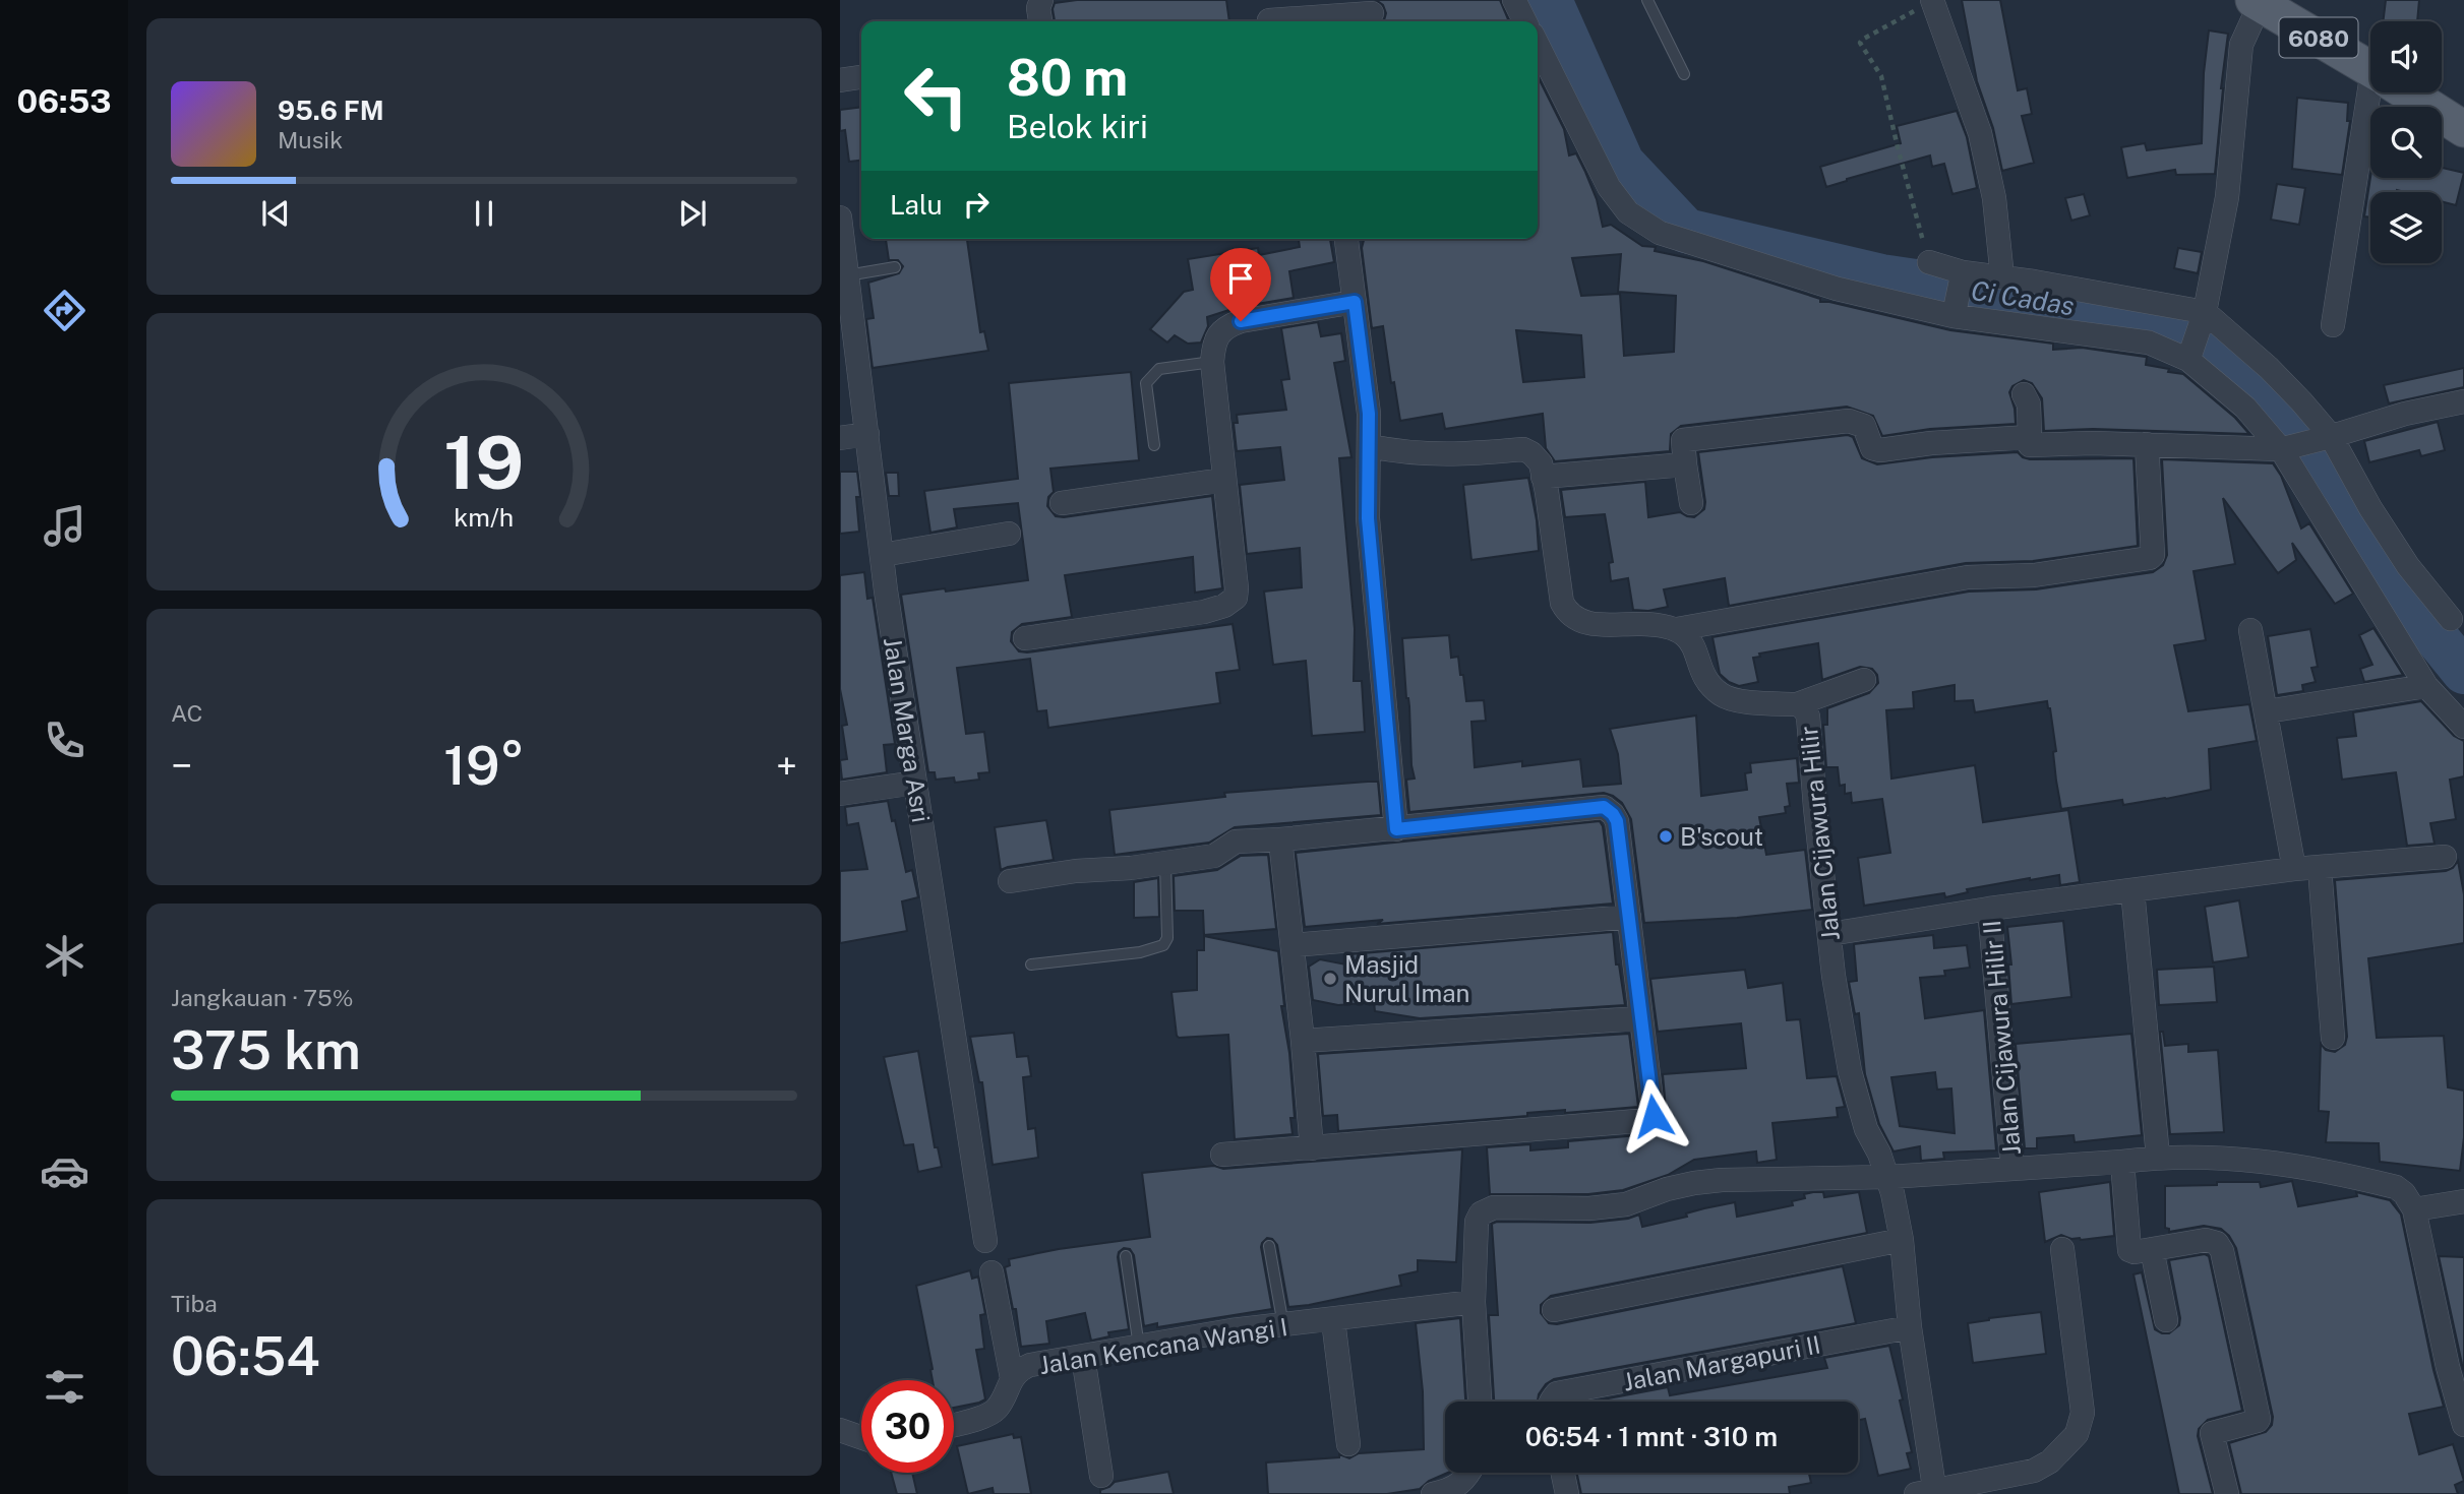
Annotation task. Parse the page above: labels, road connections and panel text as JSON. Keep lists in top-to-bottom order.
{
  "streets": {
    "main road": ["6080"],
    "street": [
      "Jalan Marga Asri",
      "Jalan Cijawura Hilir",
      "Jalan Cijawura Hilir II",
      "Jalan Kencana Wangi I",
      "Jalan Margapuri II"
    ]
  },
  "crossings": [
    ["Jalan Cijawura Hilir", "Jalan Margapuri II"]
  ],
  "water": ["Ci Cadas"],
  "places": ["B'scout", "Masjid Nurul Iman"],
  "page": {
    "tabs": "06:53",
    "turn": ["80 m", "Belok kiri"],
    "song": ["95.6 FM", "Musik"],
    "then": "Lalu",
    "tile": [
      "AC",
      ["Jangkauan · 75%", "375 km"],
      ["Tiba", "06:54"]
    ],
    "heat": ["−", "19°", "+"],
    "limit": "30",
    "trip": "06:54 · 1 mnt · 310 m",
    "gauge": ["19", "km/h"]
  }
}
